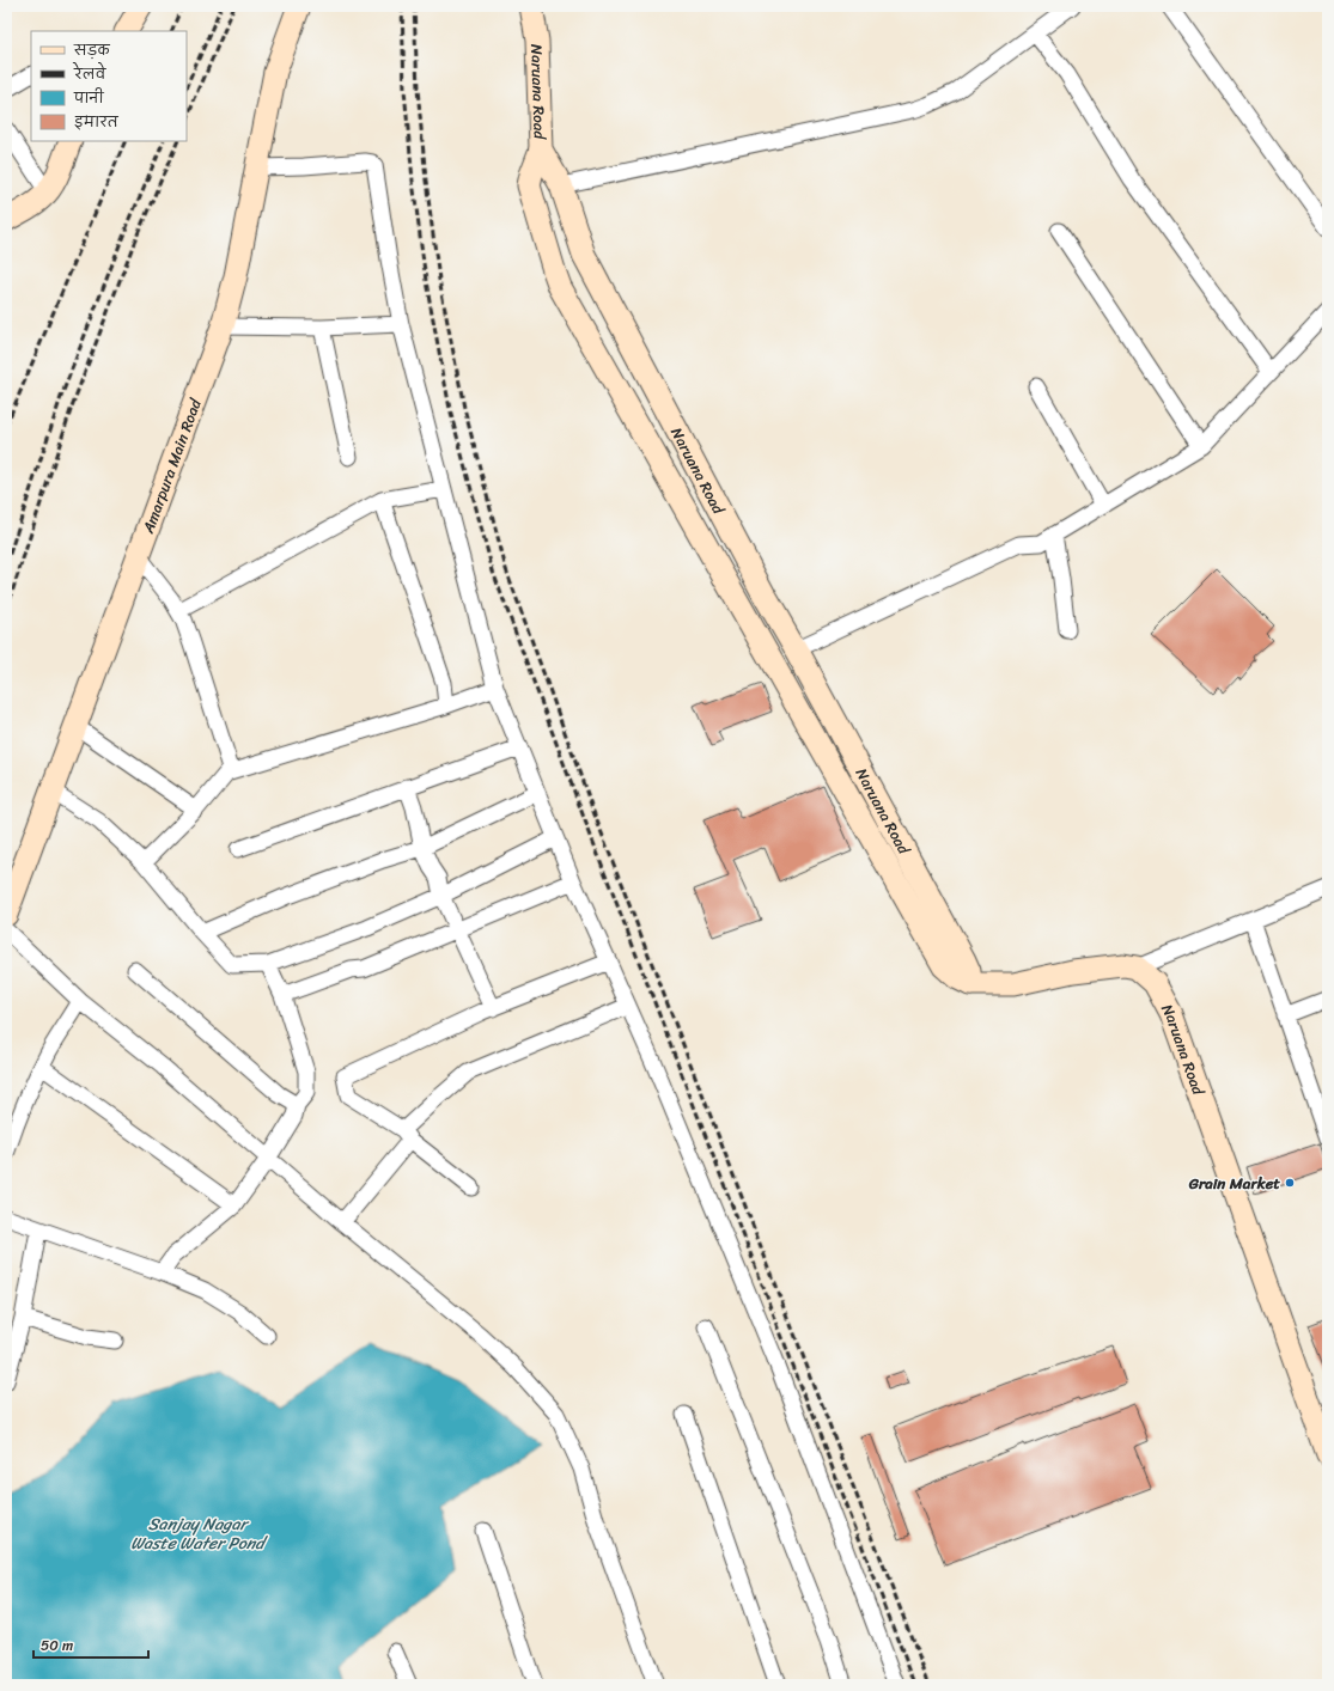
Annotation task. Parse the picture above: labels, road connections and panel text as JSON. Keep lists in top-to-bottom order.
{
  "streets": {
    "street": ["Naruana Road", "Amarpura Main Road"]
  },
  "water": ["Sanjay Nagar Waste Water Pond"],
  "places": ["Grain Market"],
  "legend": [
    "सड़क",
    "रेलवे",
    "पानी",
    "इमारत"
  ],
  "scale_bar": "50 m"
}
